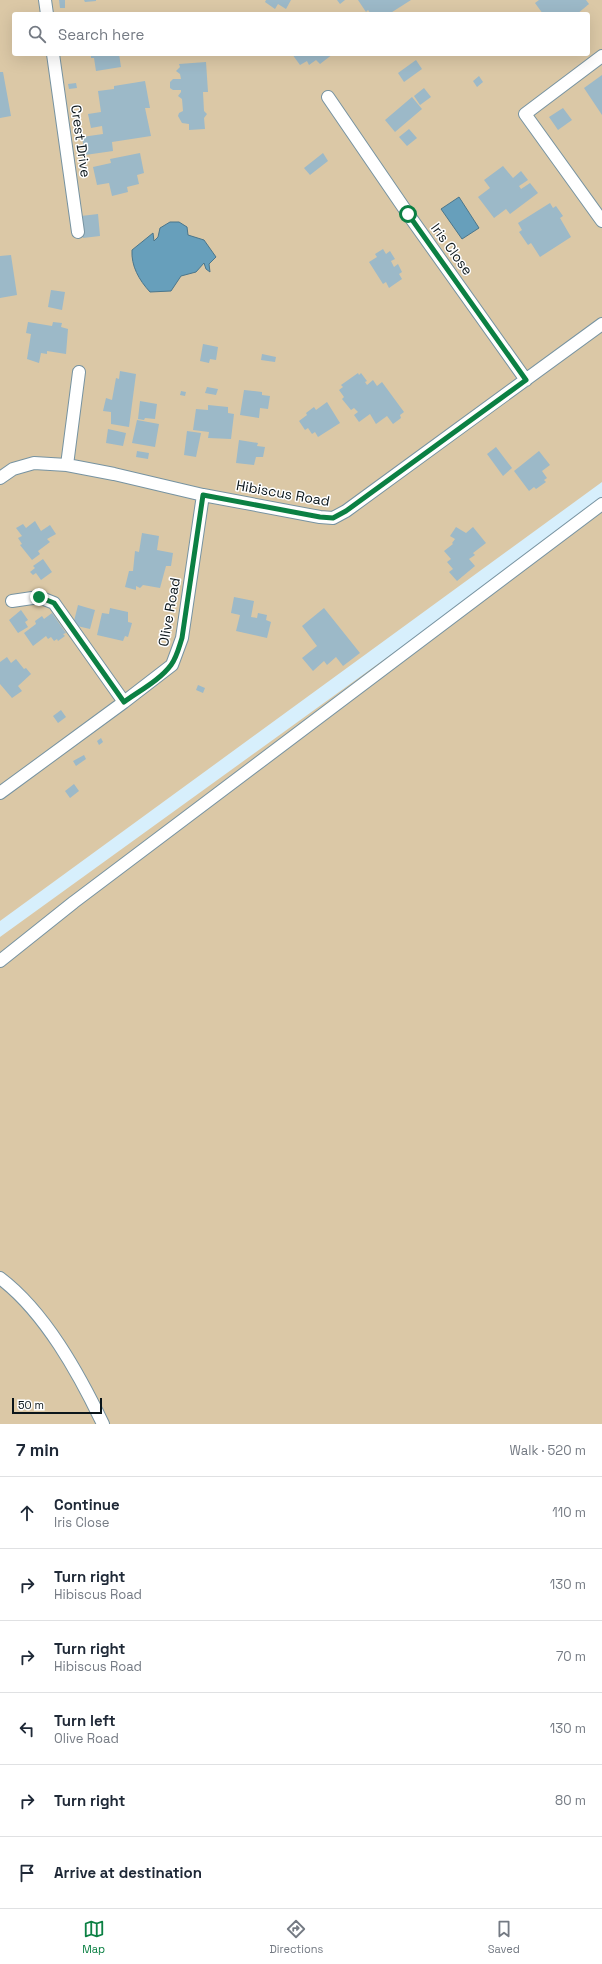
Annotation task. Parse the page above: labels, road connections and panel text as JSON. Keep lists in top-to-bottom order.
{
  "streets": {
    "street": [
      "Crest Drive",
      "Iris Close",
      "Hibiscus Road",
      "Olive Road"
    ]
  },
  "crossings": [
    ["Iris Close", "Hibiscus Road"],
    ["Hibiscus Road", "Olive Road"]
  ],
  "scale_bar": "50 m",
  "page": {
    "search": "Search here",
    "scale": "50 m",
    "heading": ["7 min", "Walk · 520 m"],
    "list": [
      ["Continue", "Iris Close", "110 m"],
      ["Turn right", "Hibiscus Road", "130 m"],
      ["Turn right", "Hibiscus Road", "70 m"],
      ["Turn left", "Olive Road", "130 m"],
      ["Turn right", "80 m"],
      "Arrive at destination"
    ],
    "nav": ["Map", "Directions", "Saved"]
  }
}
